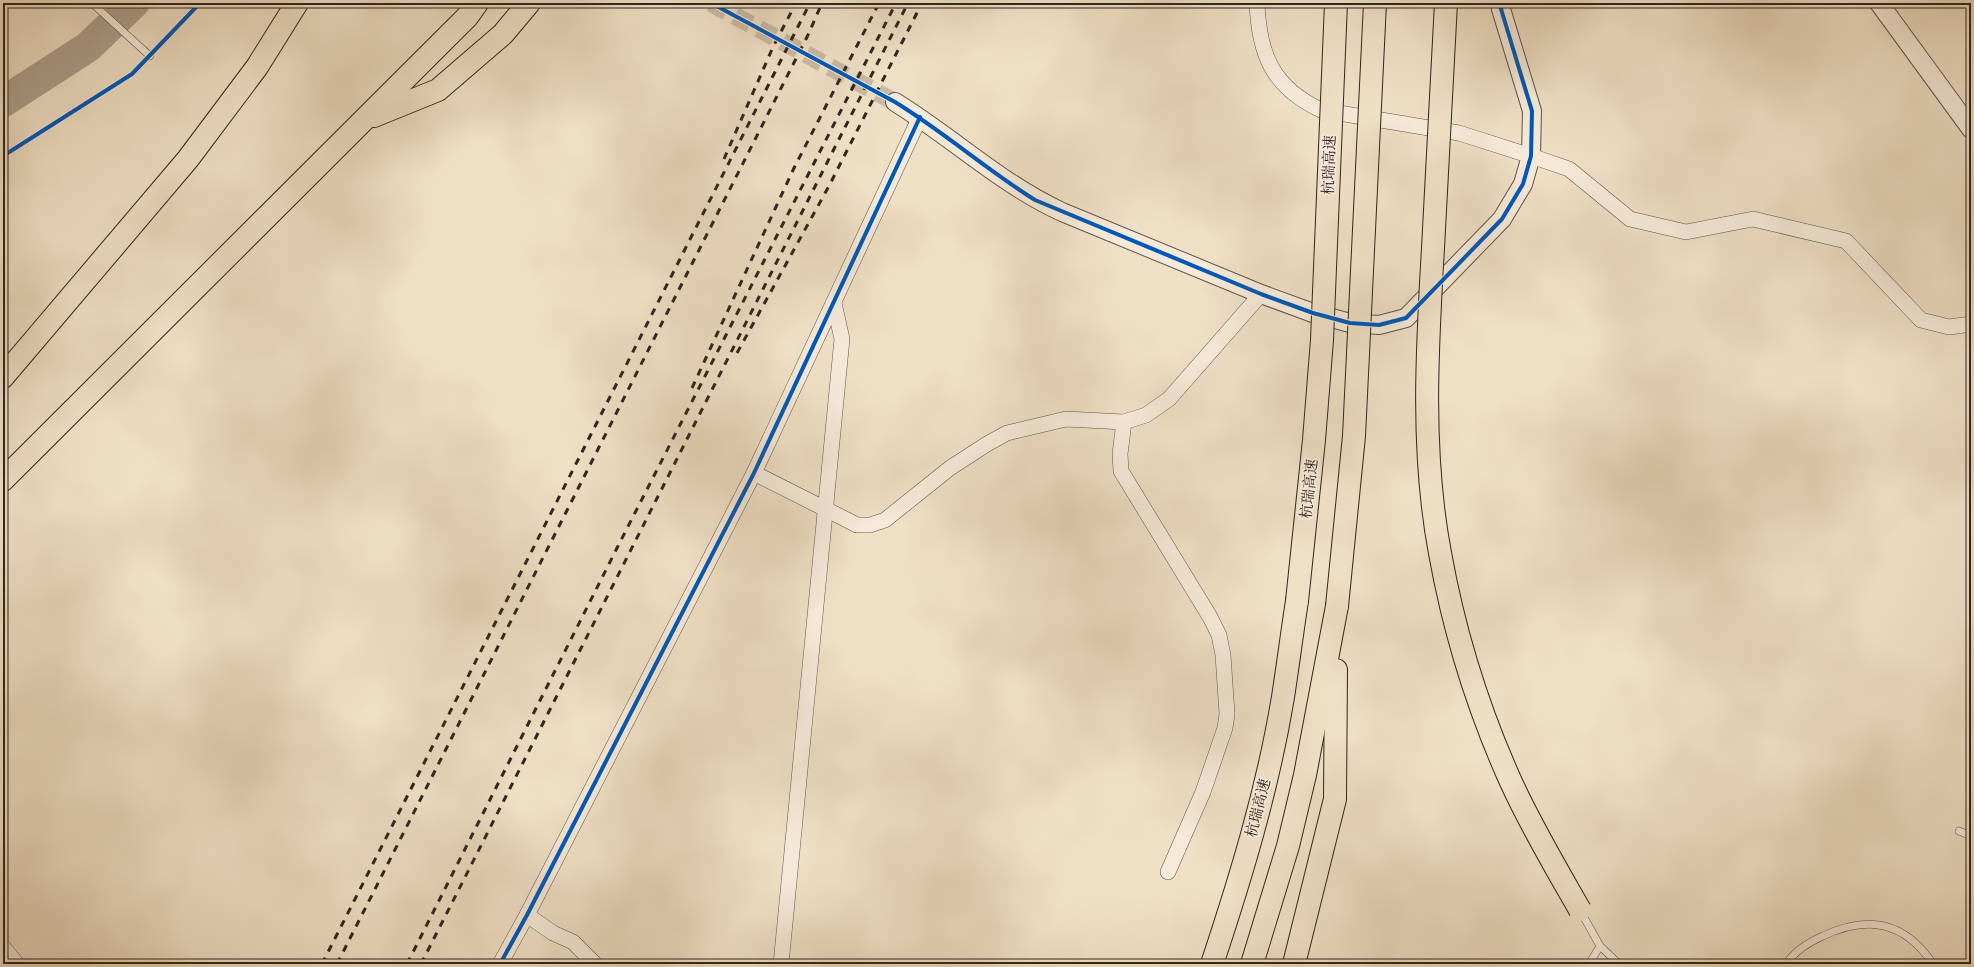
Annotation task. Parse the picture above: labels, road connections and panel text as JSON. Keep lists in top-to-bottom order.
{
  "streets": {
    "highway": ["杭瑞高速"]
  }
}
